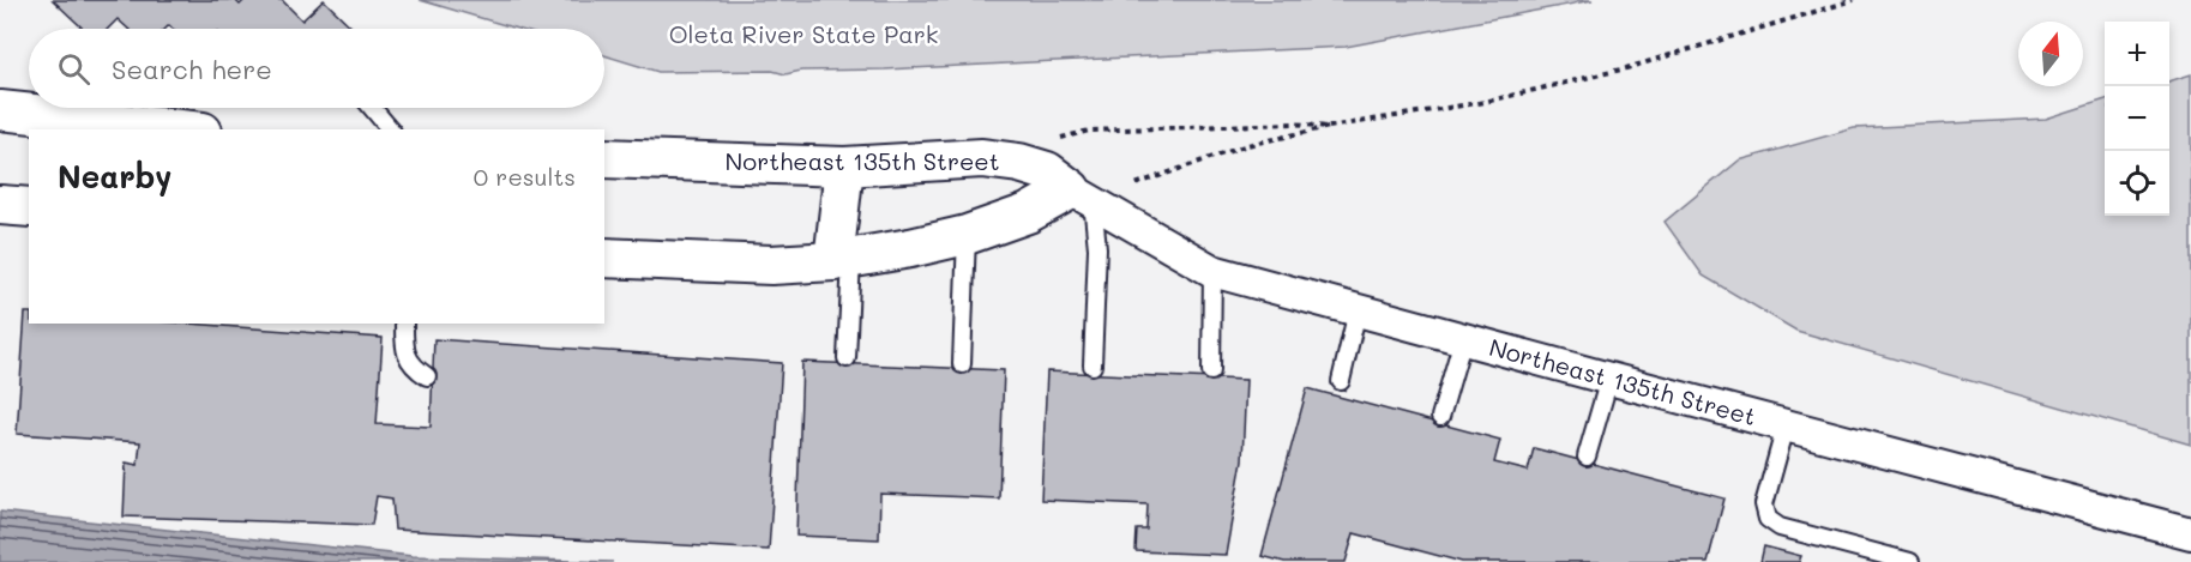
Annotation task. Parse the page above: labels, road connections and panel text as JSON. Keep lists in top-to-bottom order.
{
  "streets": {
    "street": ["Northeast 135th Street"]
  },
  "parks": ["Oleta River State Park"],
  "north": "top",
  "page": {
    "map_buttons": ["+", "−"],
    "search": "Search here",
    "heading": ["Nearby", "0 results"]
  }
}
